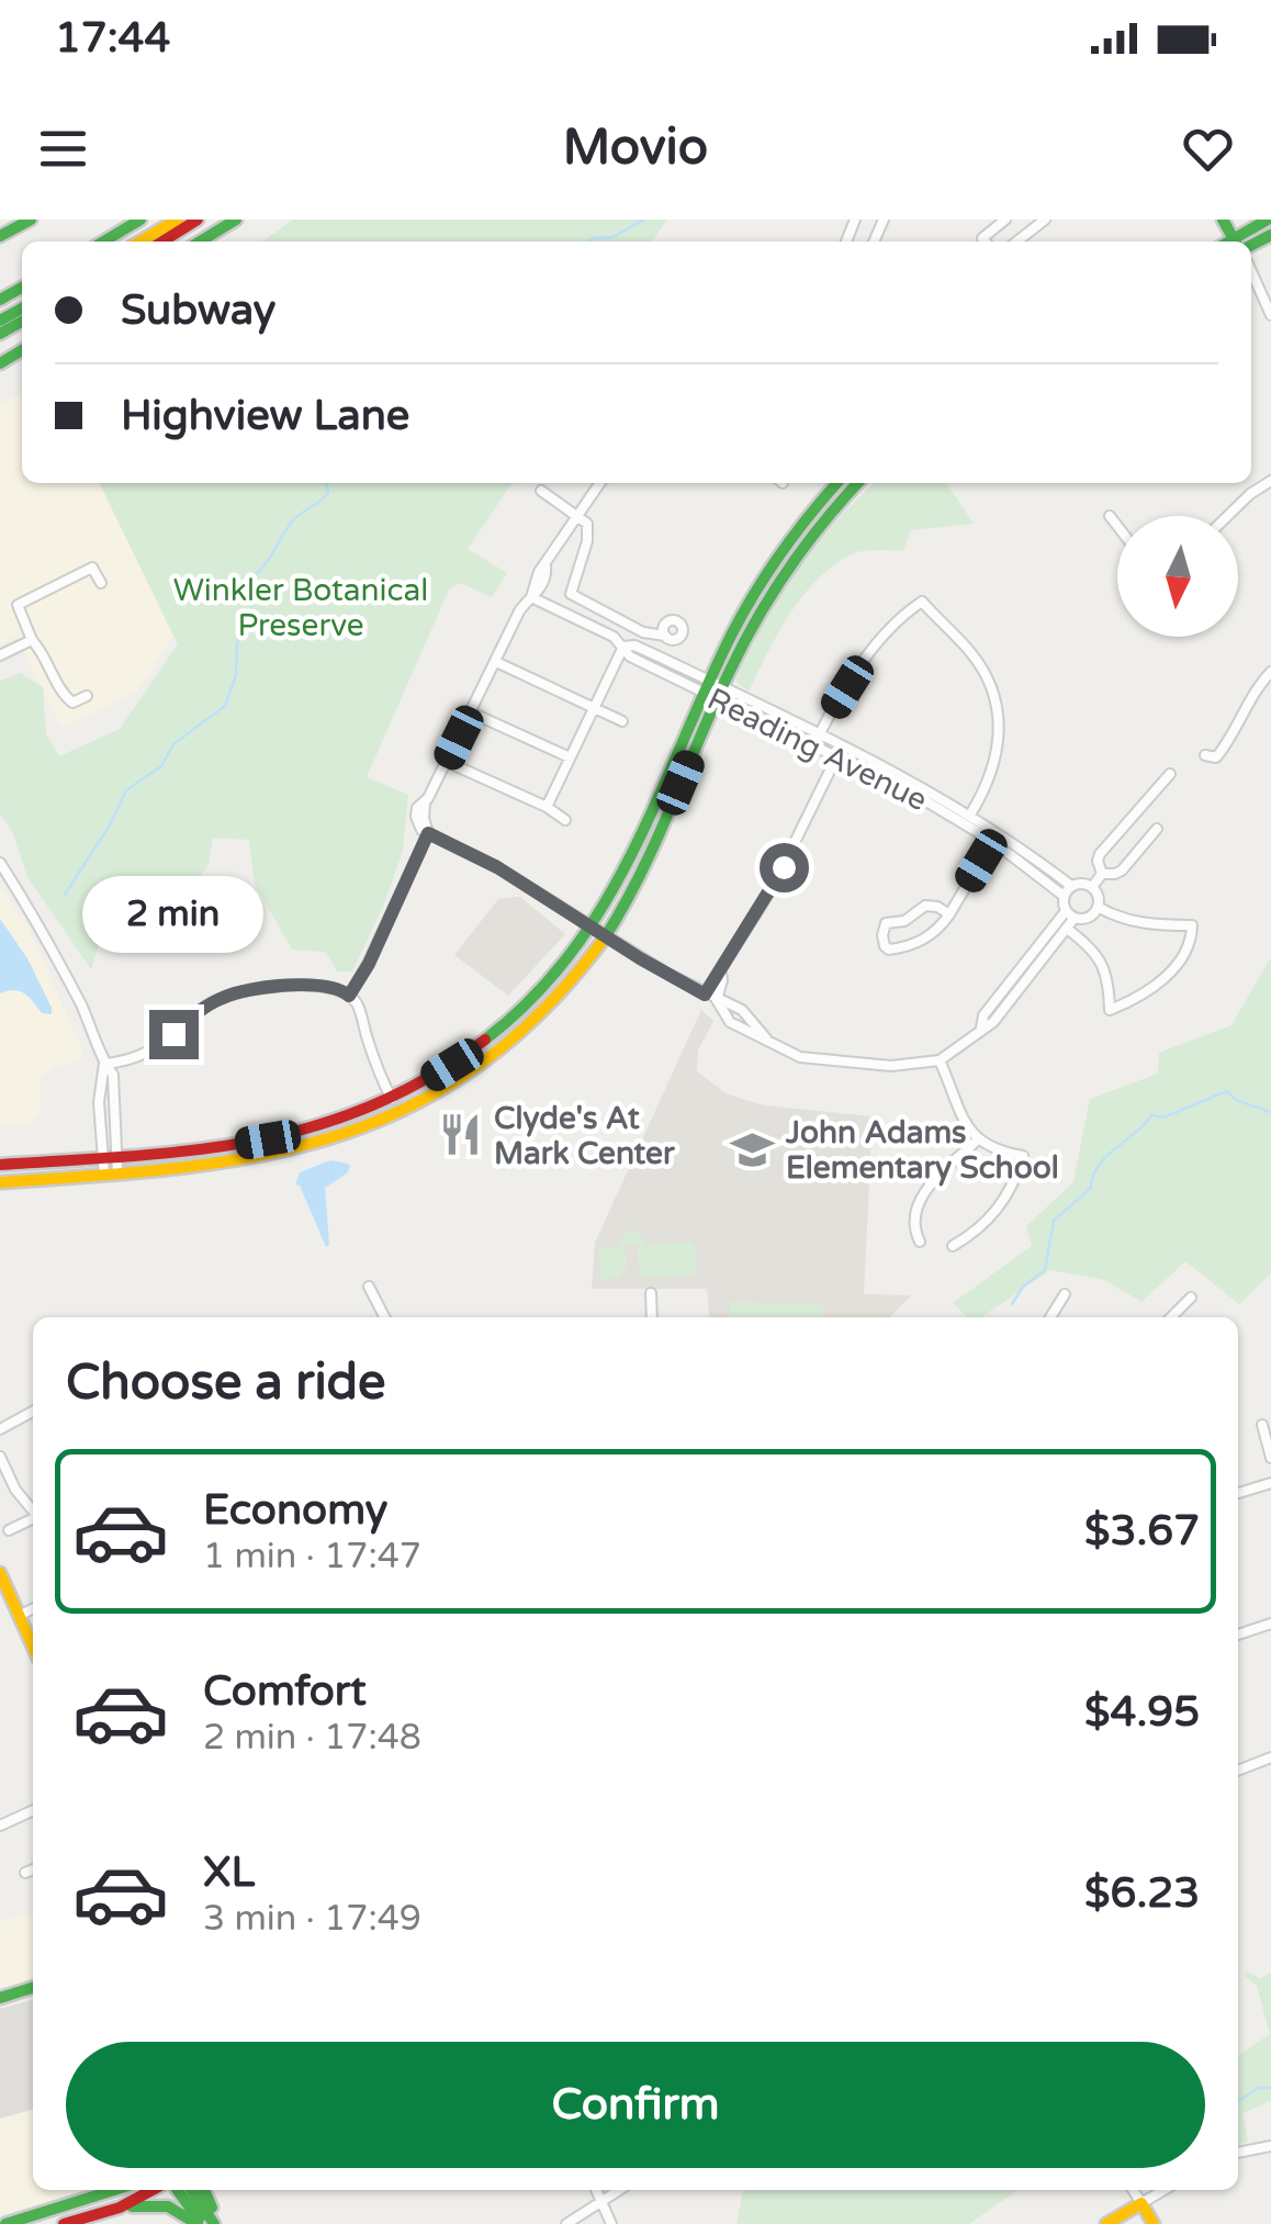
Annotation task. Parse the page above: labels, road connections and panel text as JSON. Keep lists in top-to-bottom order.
{
  "streets": {
    "street": ["Reading Avenue"]
  },
  "parks": ["Winkler Botanical Preserve"],
  "places": {
    "restaurant": ["Clyde's At Mark Center"],
    "school or university": ["John Adams Elementary School"]
  },
  "north": "bottom",
  "page": {
    "status": "17:44",
    "header": "Movio",
    "banner": ["Subway", "Highview Lane"],
    "bubble": "2 min",
    "heading": "Choose a ride",
    "list": [
      {
        "name": "Economy",
        "note": "1 min · 17:47",
        "value": "$3.67"
      },
      {
        "name": "Comfort",
        "note": "2 min · 17:48",
        "value": "$4.95"
      },
      {
        "name": "XL",
        "note": "3 min · 17:49",
        "value": "$6.23"
      }
    ],
    "buttons": "Confirm"
  }
}
